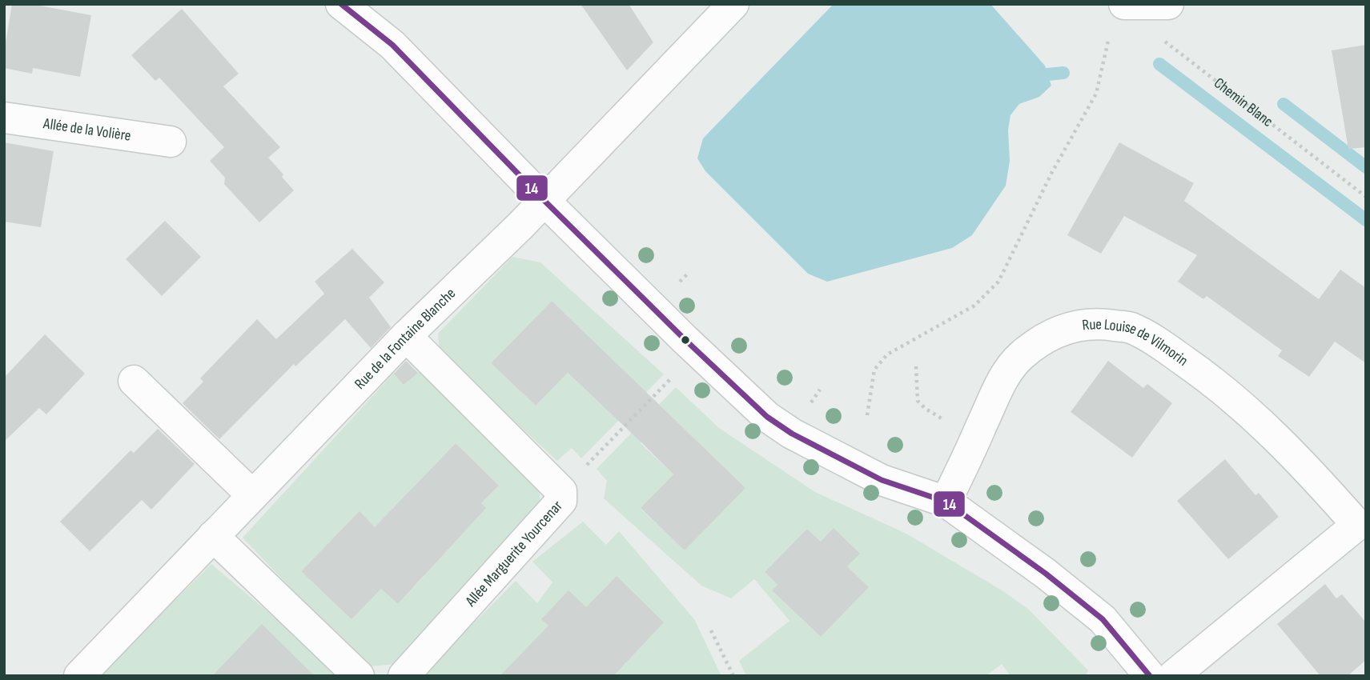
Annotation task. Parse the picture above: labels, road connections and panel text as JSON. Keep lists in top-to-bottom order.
{
  "streets": {
    "street": [
      "Allée de la Volière",
      "Rue de la Fontaine Blanche",
      "Rue Louise de Vilmorin",
      "Allée Marguerite Yourcenar"
    ],
    "path": ["Chemin Blanc"]
  },
  "crossings": [
    ["Rue de la Fontaine Blanche", "Allée Marguerite Yourcenar"]
  ],
  "lines": ["transit line 14"]
}
